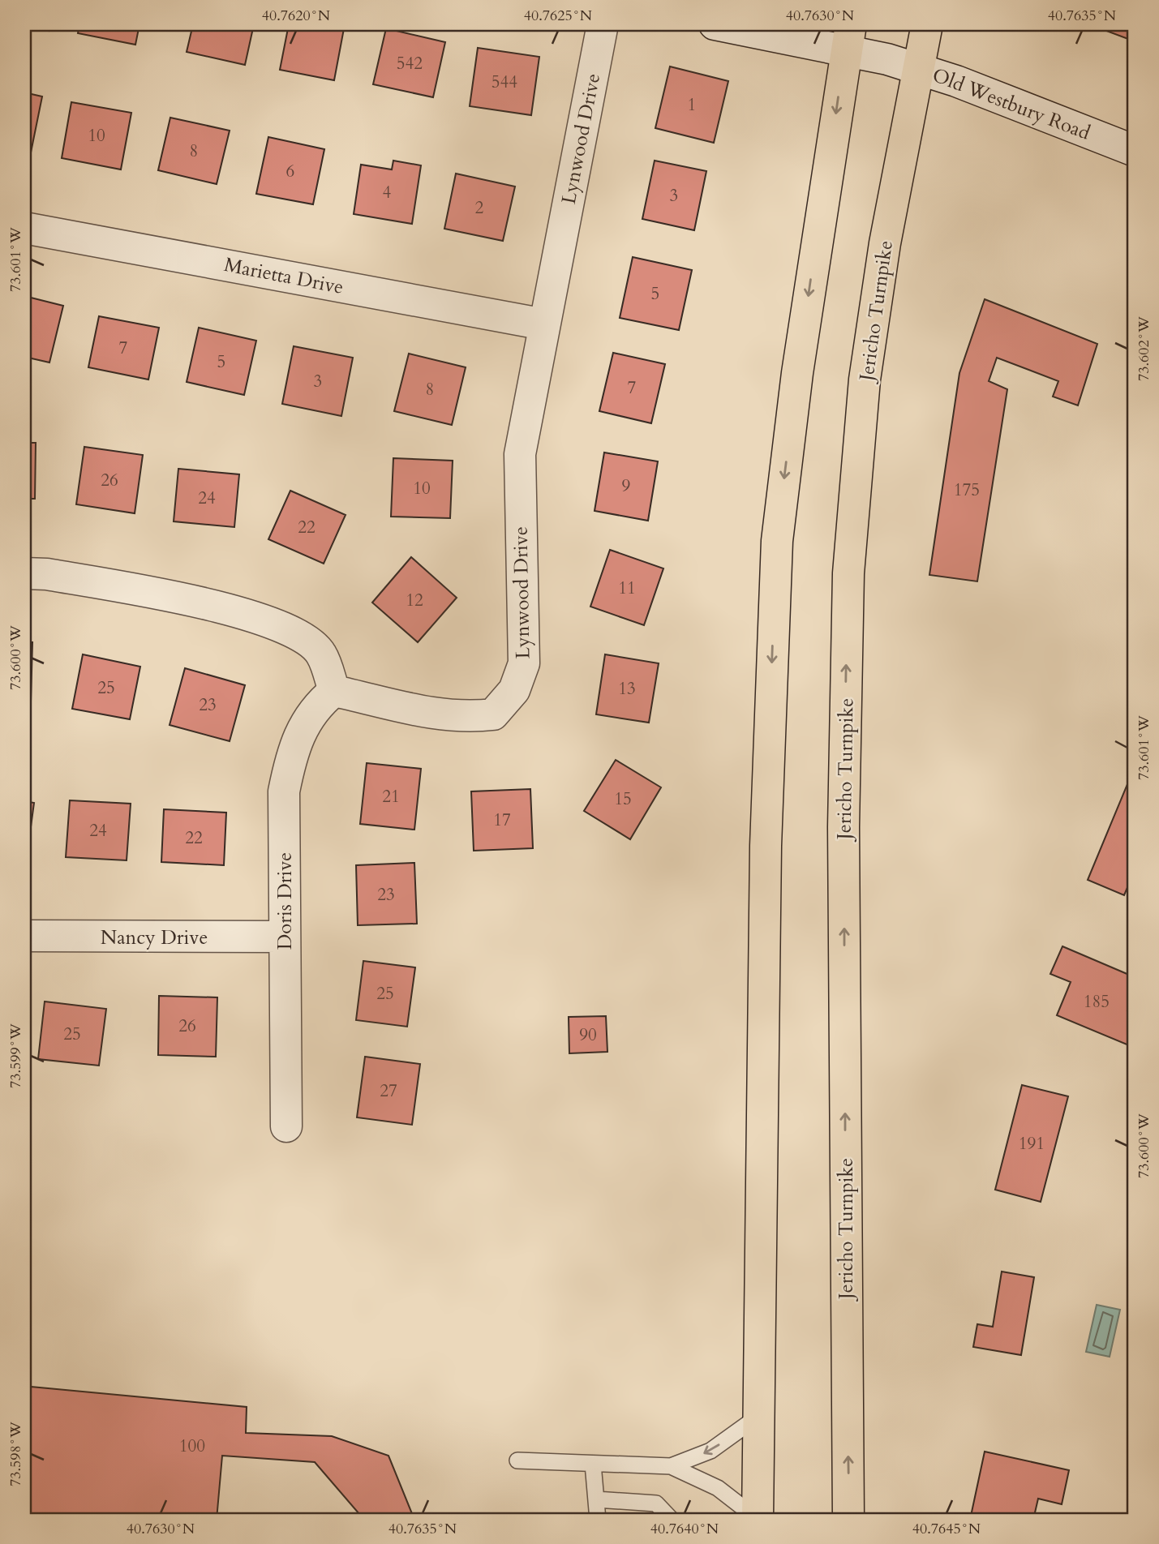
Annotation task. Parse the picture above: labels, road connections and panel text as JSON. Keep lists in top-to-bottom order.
{
  "streets": {
    "main road": ["Jericho Turnpike"],
    "street": [
      "Old Westbury Road",
      "Lynwood Drive",
      "Marietta Drive",
      "Doris Drive",
      "Nancy Drive"
    ]
  },
  "crossings": [
    ["Old Westbury Road", "Jericho Turnpike"],
    ["Lynwood Drive", "Marietta Drive"],
    ["Lynwood Drive", "Doris Drive"],
    ["Doris Drive", "Nancy Drive"]
  ],
  "house_numbers": [
    "542",
    "544",
    "1",
    "10",
    "8",
    "6",
    "4",
    "3",
    "2",
    "5",
    "7",
    "5",
    "3",
    "7",
    "8",
    "26",
    "9",
    "10",
    "175",
    "24",
    "22",
    "11",
    "12",
    "25",
    "13",
    "23",
    "21",
    "15",
    "17",
    "24",
    "22",
    "23",
    "25",
    "185",
    "26",
    "25",
    "90",
    "27",
    "191",
    "100"
  ],
  "coordinates": [
    "40.7620°N",
    "40.7625°N",
    "40.7630°N",
    "40.7635°N",
    "73.601°W",
    "73.602°W",
    "73.600°W",
    "73.599°W",
    "73.598°W",
    "40.7640°N",
    "40.7645°N"
  ]
}
